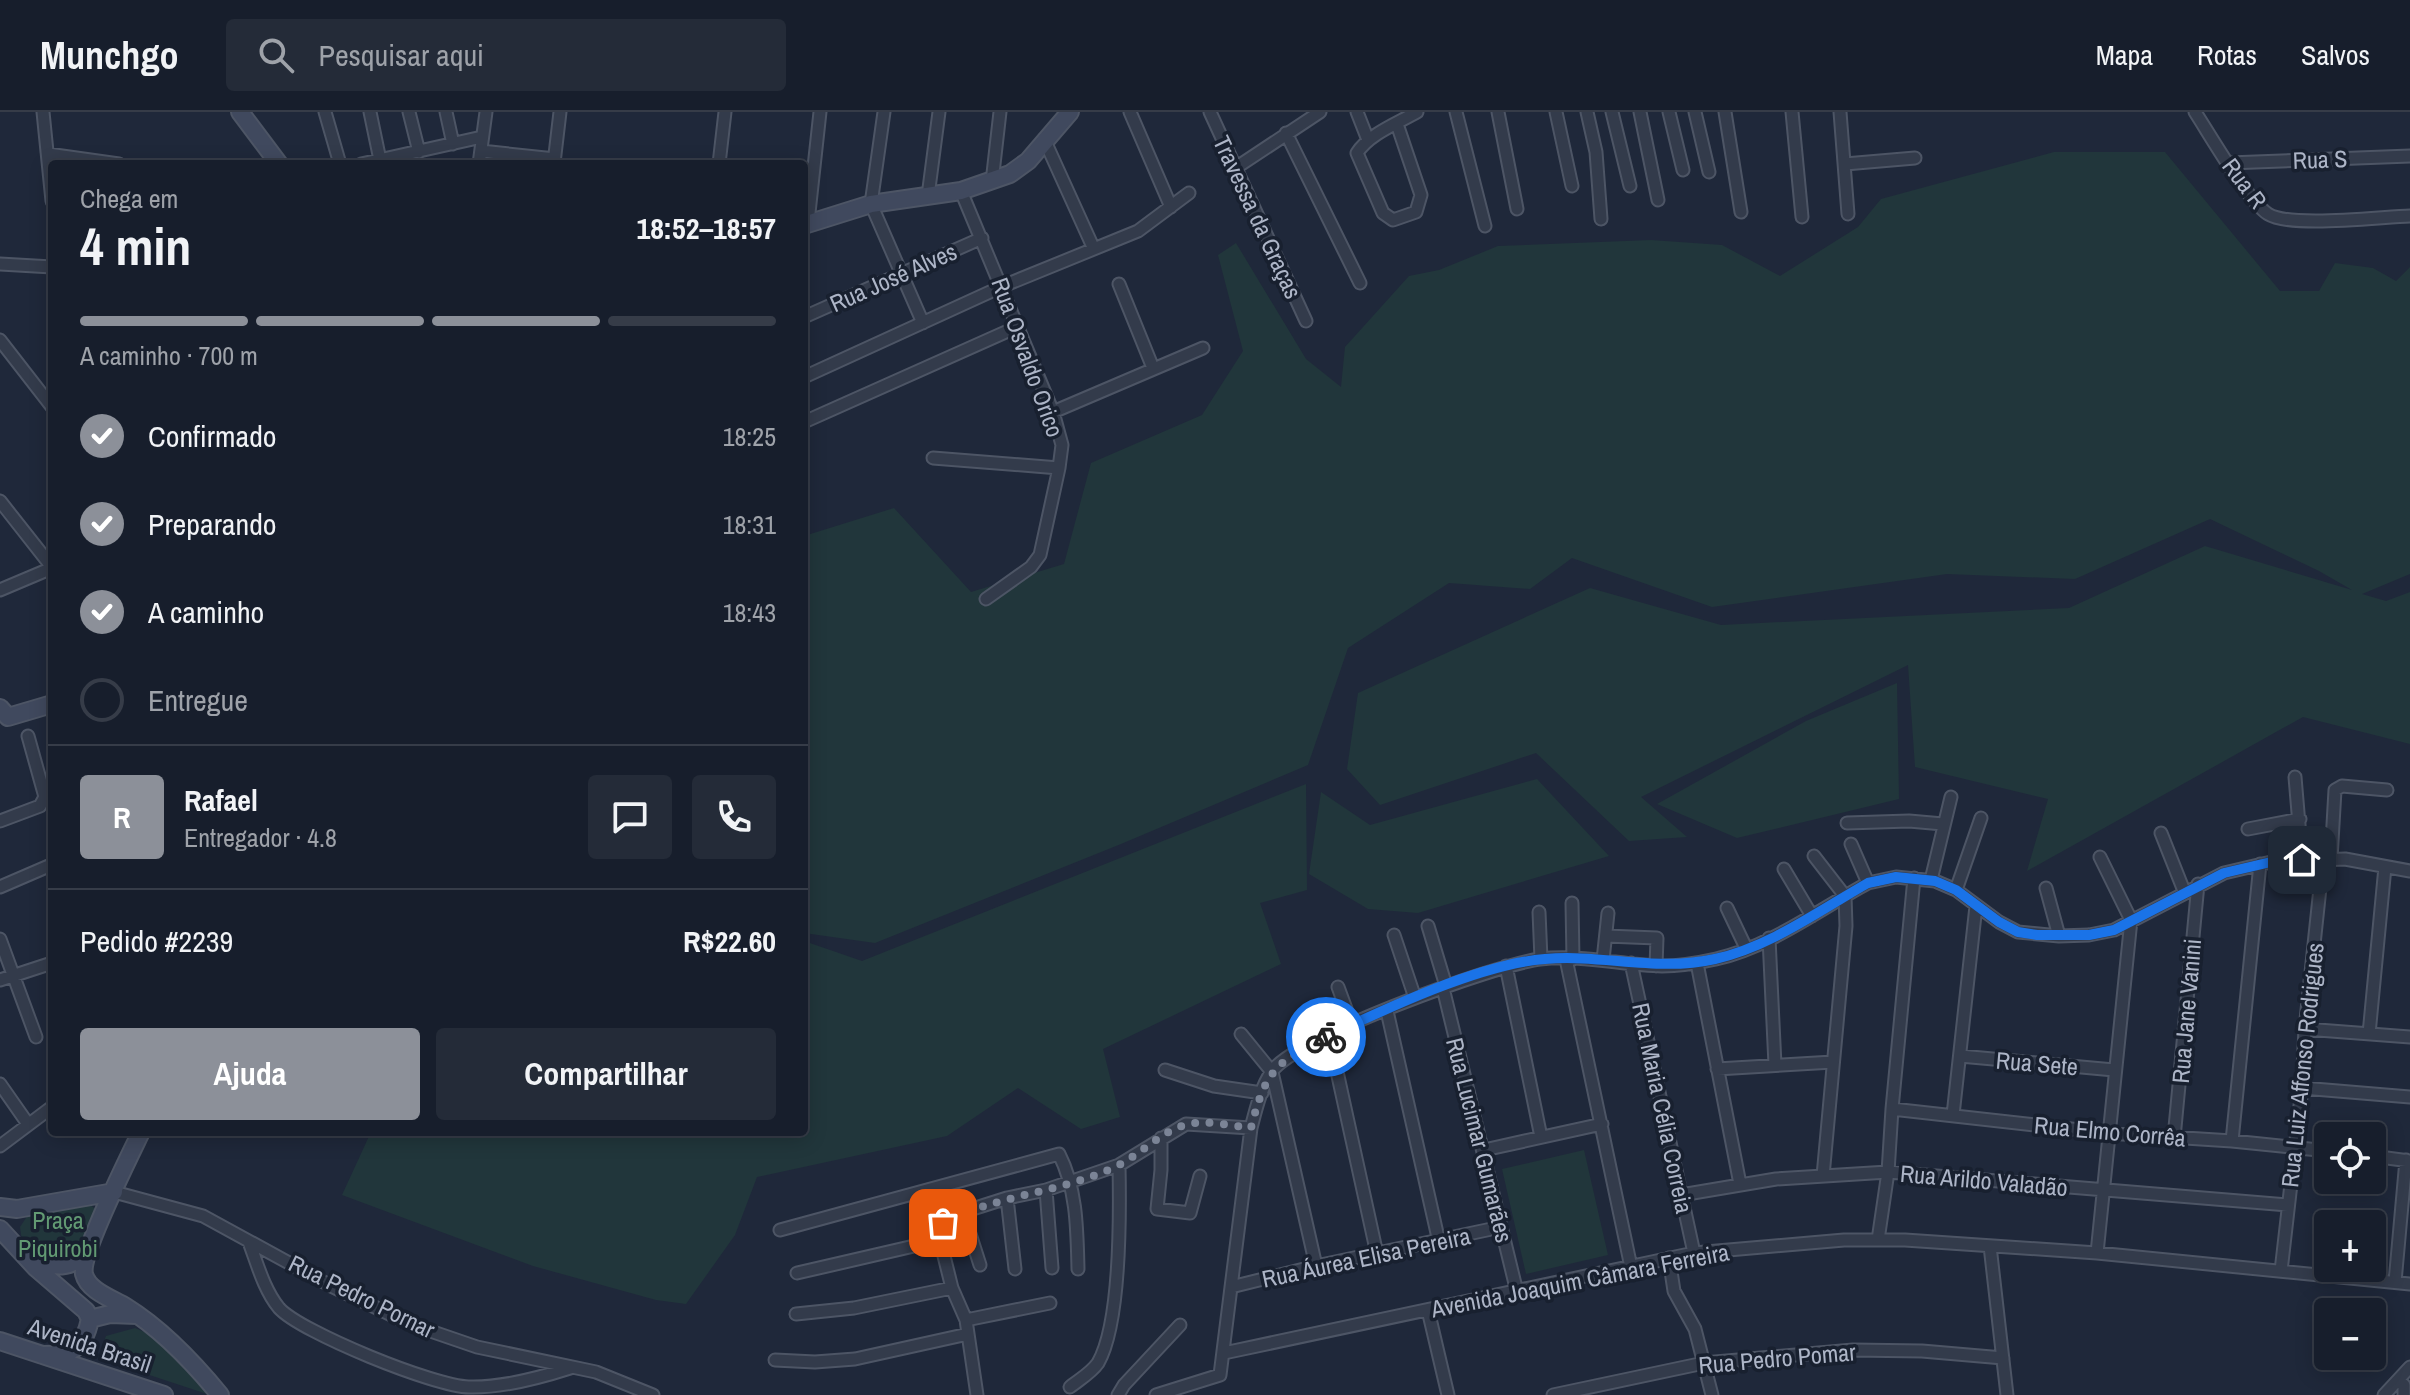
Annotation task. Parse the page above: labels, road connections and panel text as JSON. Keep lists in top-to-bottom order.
{
  "streets": {
    "street": [
      "Rua S",
      "Rua R",
      "Travessa da Graças",
      "Rua José Alves",
      "Rua Osvaldo Orico",
      "Rua Jane Vanini",
      "Rua Sete",
      "Rua Luiz Affonso Rodrigues",
      "Rua Maria Célia Correia",
      "Rua Elmo Corrêa",
      "Rua Lucimar Gumarães",
      "Rua Arildo Valadão",
      "Rua Áurea Elisa Pereira",
      "Avenida Joaquim Câmara Ferreira",
      "Rua Pedro Pornar",
      "Avenida Brasil",
      "Rua Pedro Pomar"
    ]
  },
  "crossings": [
    ["Rua S", "Rua R"],
    ["Rua José Alves", "Rua Osvaldo Orico"],
    ["Rua Jane Vanini", "Rua Elmo Corrêa"],
    ["Rua Luiz Affonso Rodrigues", "Rua Elmo Corrêa"],
    ["Rua Luiz Affonso Rodrigues", "Rua Arildo Valadão"],
    ["Rua Luiz Affonso Rodrigues", "Avenida Joaquim Câmara Ferreira"],
    ["Rua Maria Célia Correia", "Rua Arildo Valadão"],
    ["Rua Maria Célia Correia", "Avenida Joaquim Câmara Ferreira"],
    ["Rua Lucimar Gumarães", "Rua Áurea Elisa Pereira"],
    ["Rua Lucimar Gumarães", "Avenida Joaquim Câmara Ferreira"]
  ],
  "parks": ["Praça Piquirobi"],
  "page": {
    "header": "Munchgo",
    "search": "Pesquisar aqui",
    "nav": ["Mapa", "Rotas", "Salvos"],
    "heading": ["4 min", "Chega em", "18:52–18:57"],
    "panel": [
      "Rafael",
      "Entregador · 4.8",
      "Pedido #2239",
      "R$22.60"
    ],
    "bar": "A caminho · 700 m",
    "list": [
      ["Confirmado", "18:25"],
      ["Preparando", "18:31"],
      ["A caminho", "18:43"],
      "Entregue"
    ],
    "round": "R",
    "buttons": ["Ajuda", "Compartilhar"],
    "map_buttons": ["+", "−"]
  }
}
